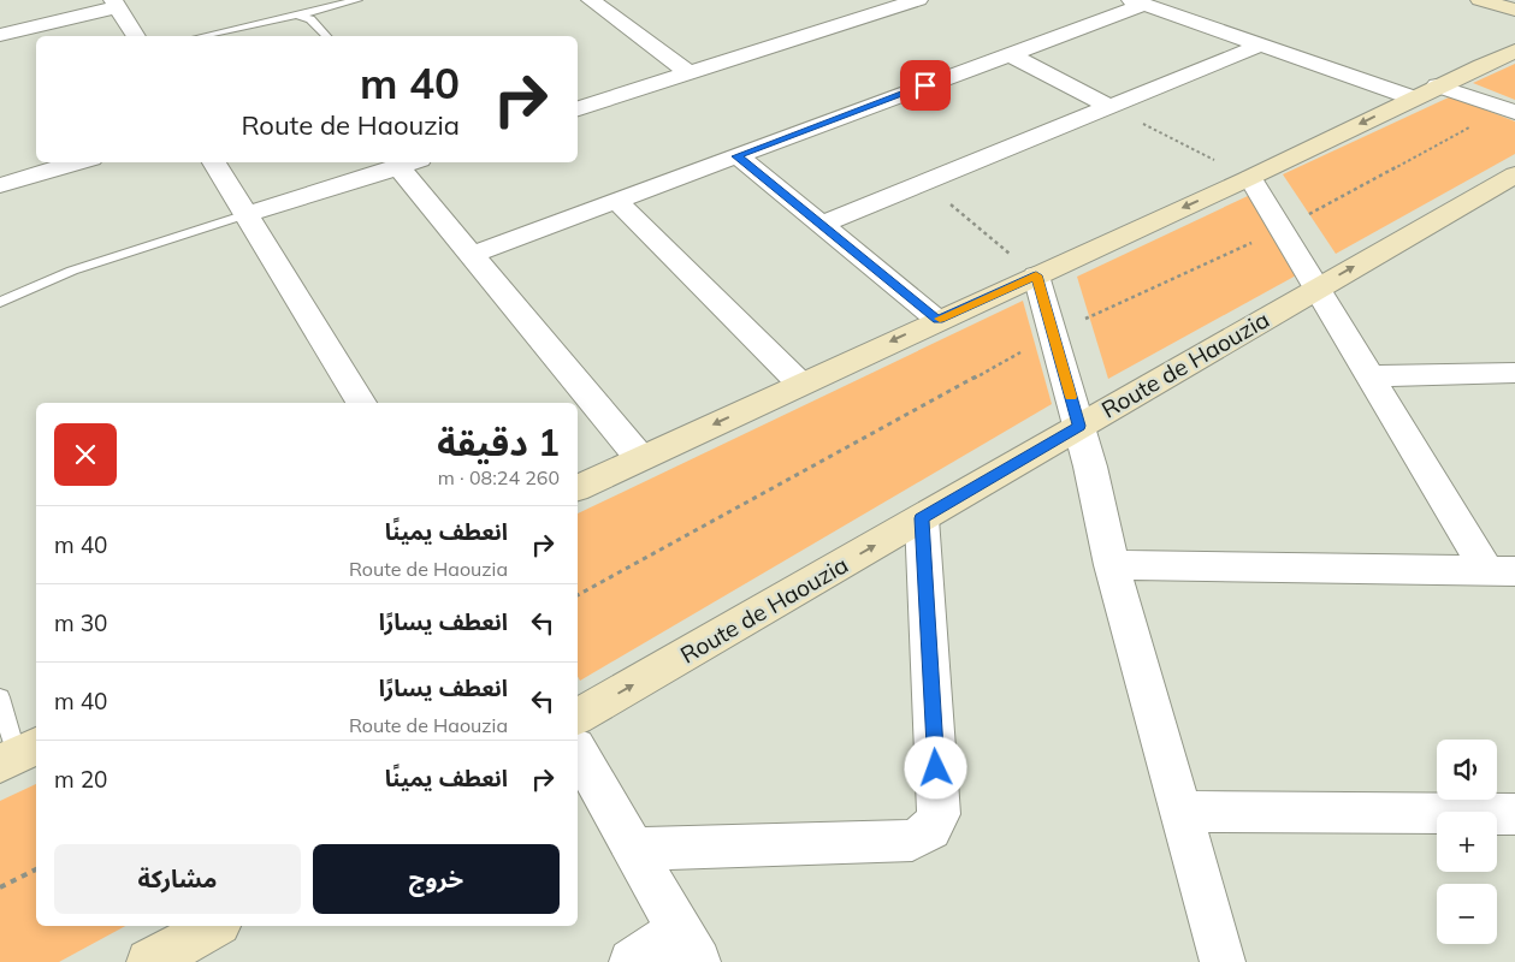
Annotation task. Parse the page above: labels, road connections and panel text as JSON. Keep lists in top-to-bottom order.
{
  "streets": {
    "street": ["Route de Haouzia"]
  },
  "page": {
    "turn": ["40 m", "Route de Haouzia"],
    "heading": ["1 دقيقة", "260 m · 08:24"],
    "list": [
      {
        "name": "انعطف يمينًا",
        "note": "Route de Haouzia",
        "value": "40 m"
      },
      {
        "name": "انعطف يسارًا",
        "value": "30 m"
      },
      {
        "name": "انعطف يسارًا",
        "note": "Route de Haouzia",
        "value": "40 m"
      },
      {
        "name": "انعطف يمينًا",
        "value": "20 m"
      }
    ],
    "map_buttons": ["+", "−"],
    "buttons": ["خروج", "مشاركة"]
  }
}
